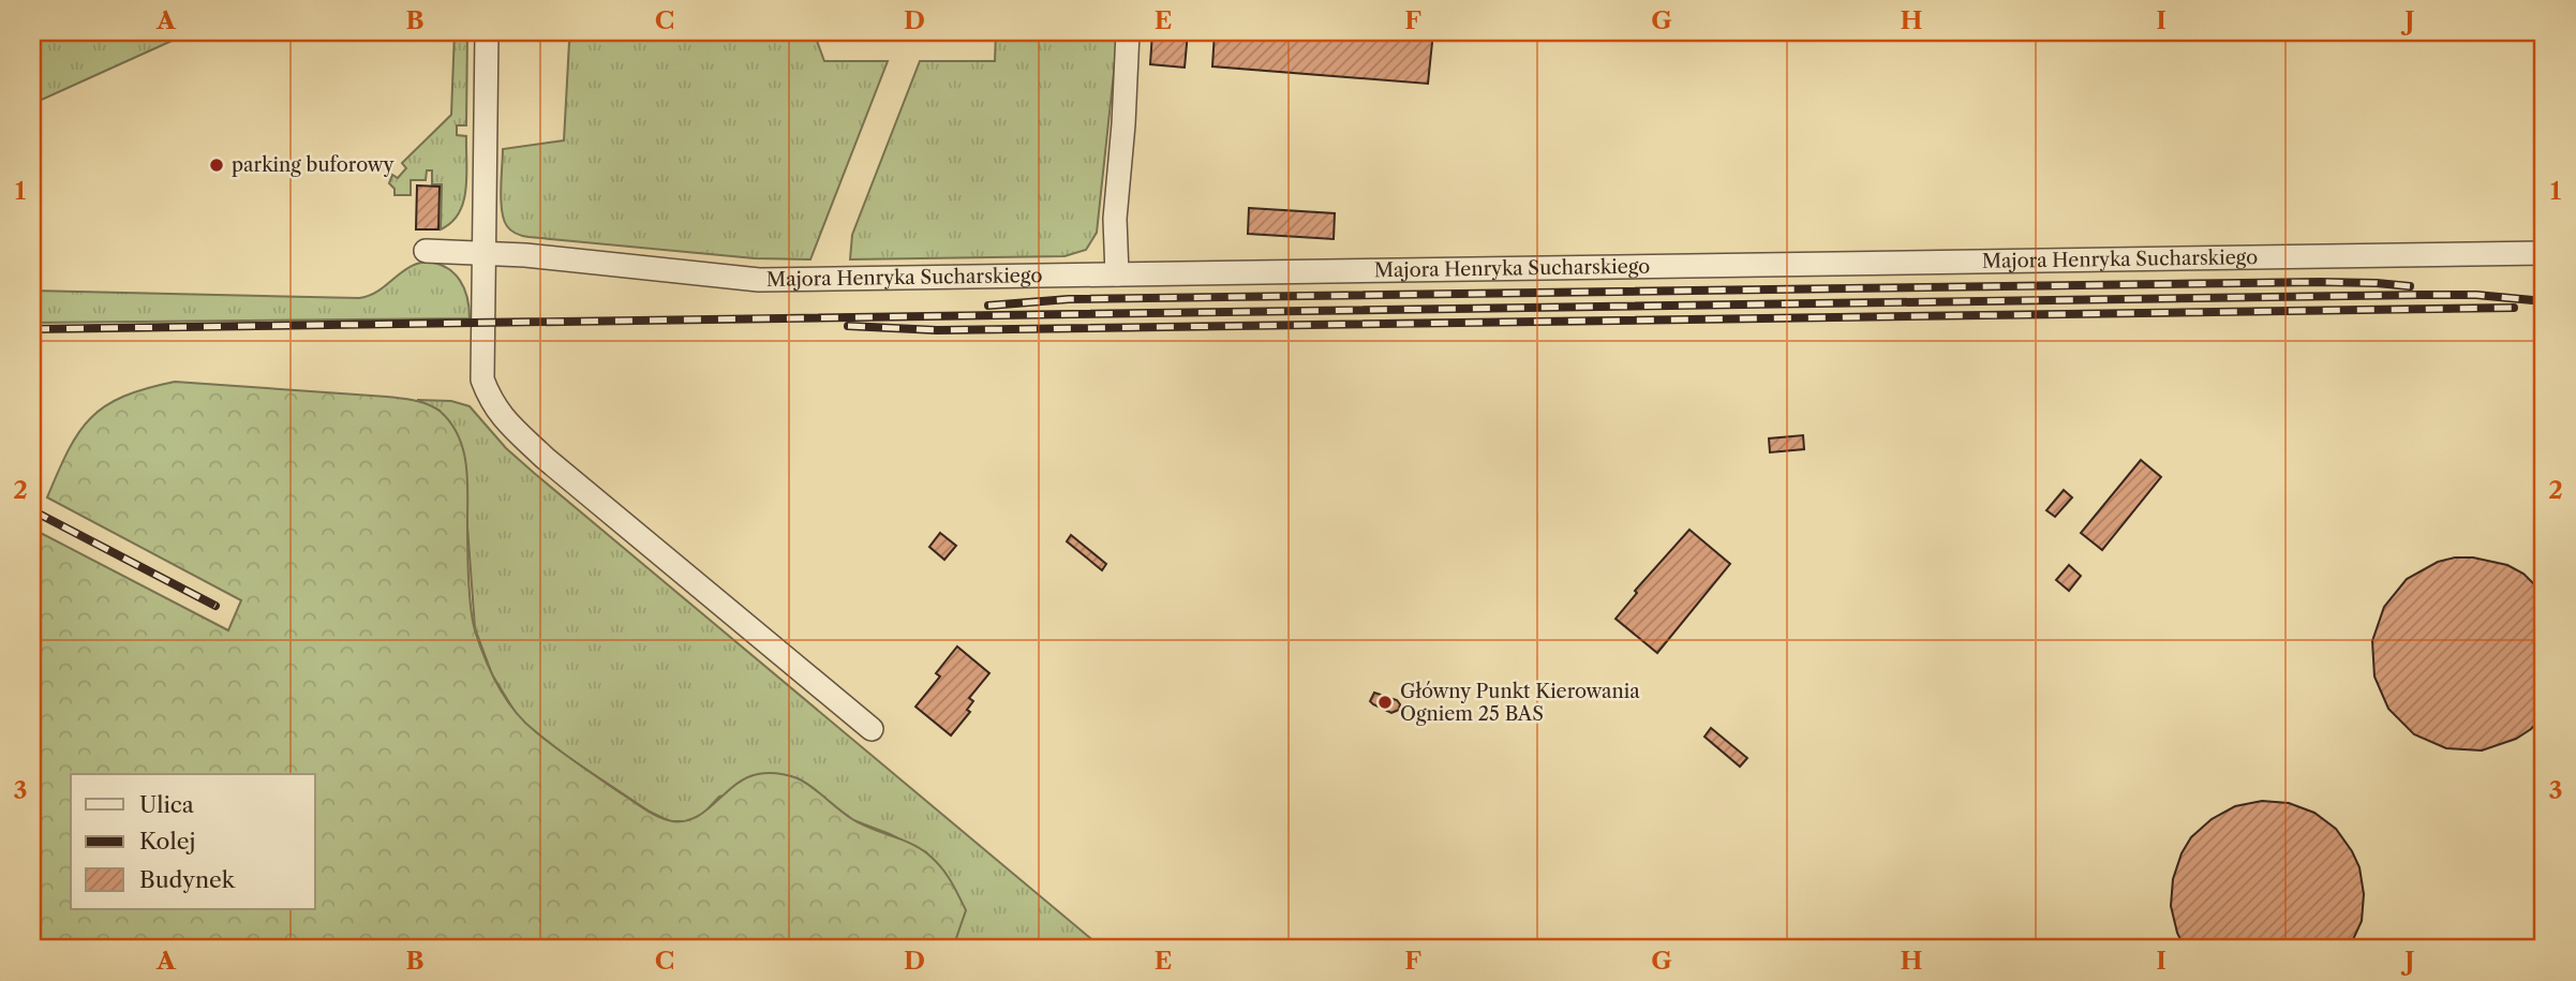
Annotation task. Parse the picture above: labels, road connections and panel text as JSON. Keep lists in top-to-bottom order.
{
  "streets": {
    "street": ["Majora Henryka Sucharskiego"]
  },
  "places": ["parking buforowy", "Główny Punkt Kierowania Ogniem 25 BAS"],
  "legend": ["Ulica", "Kolej", "Budynek"],
  "grid": {
    "columns": [
      "A",
      "B",
      "C",
      "D",
      "E",
      "F",
      "G",
      "H",
      "I",
      "J"
    ],
    "rows": ["1", "2", "3"]
  }
}
